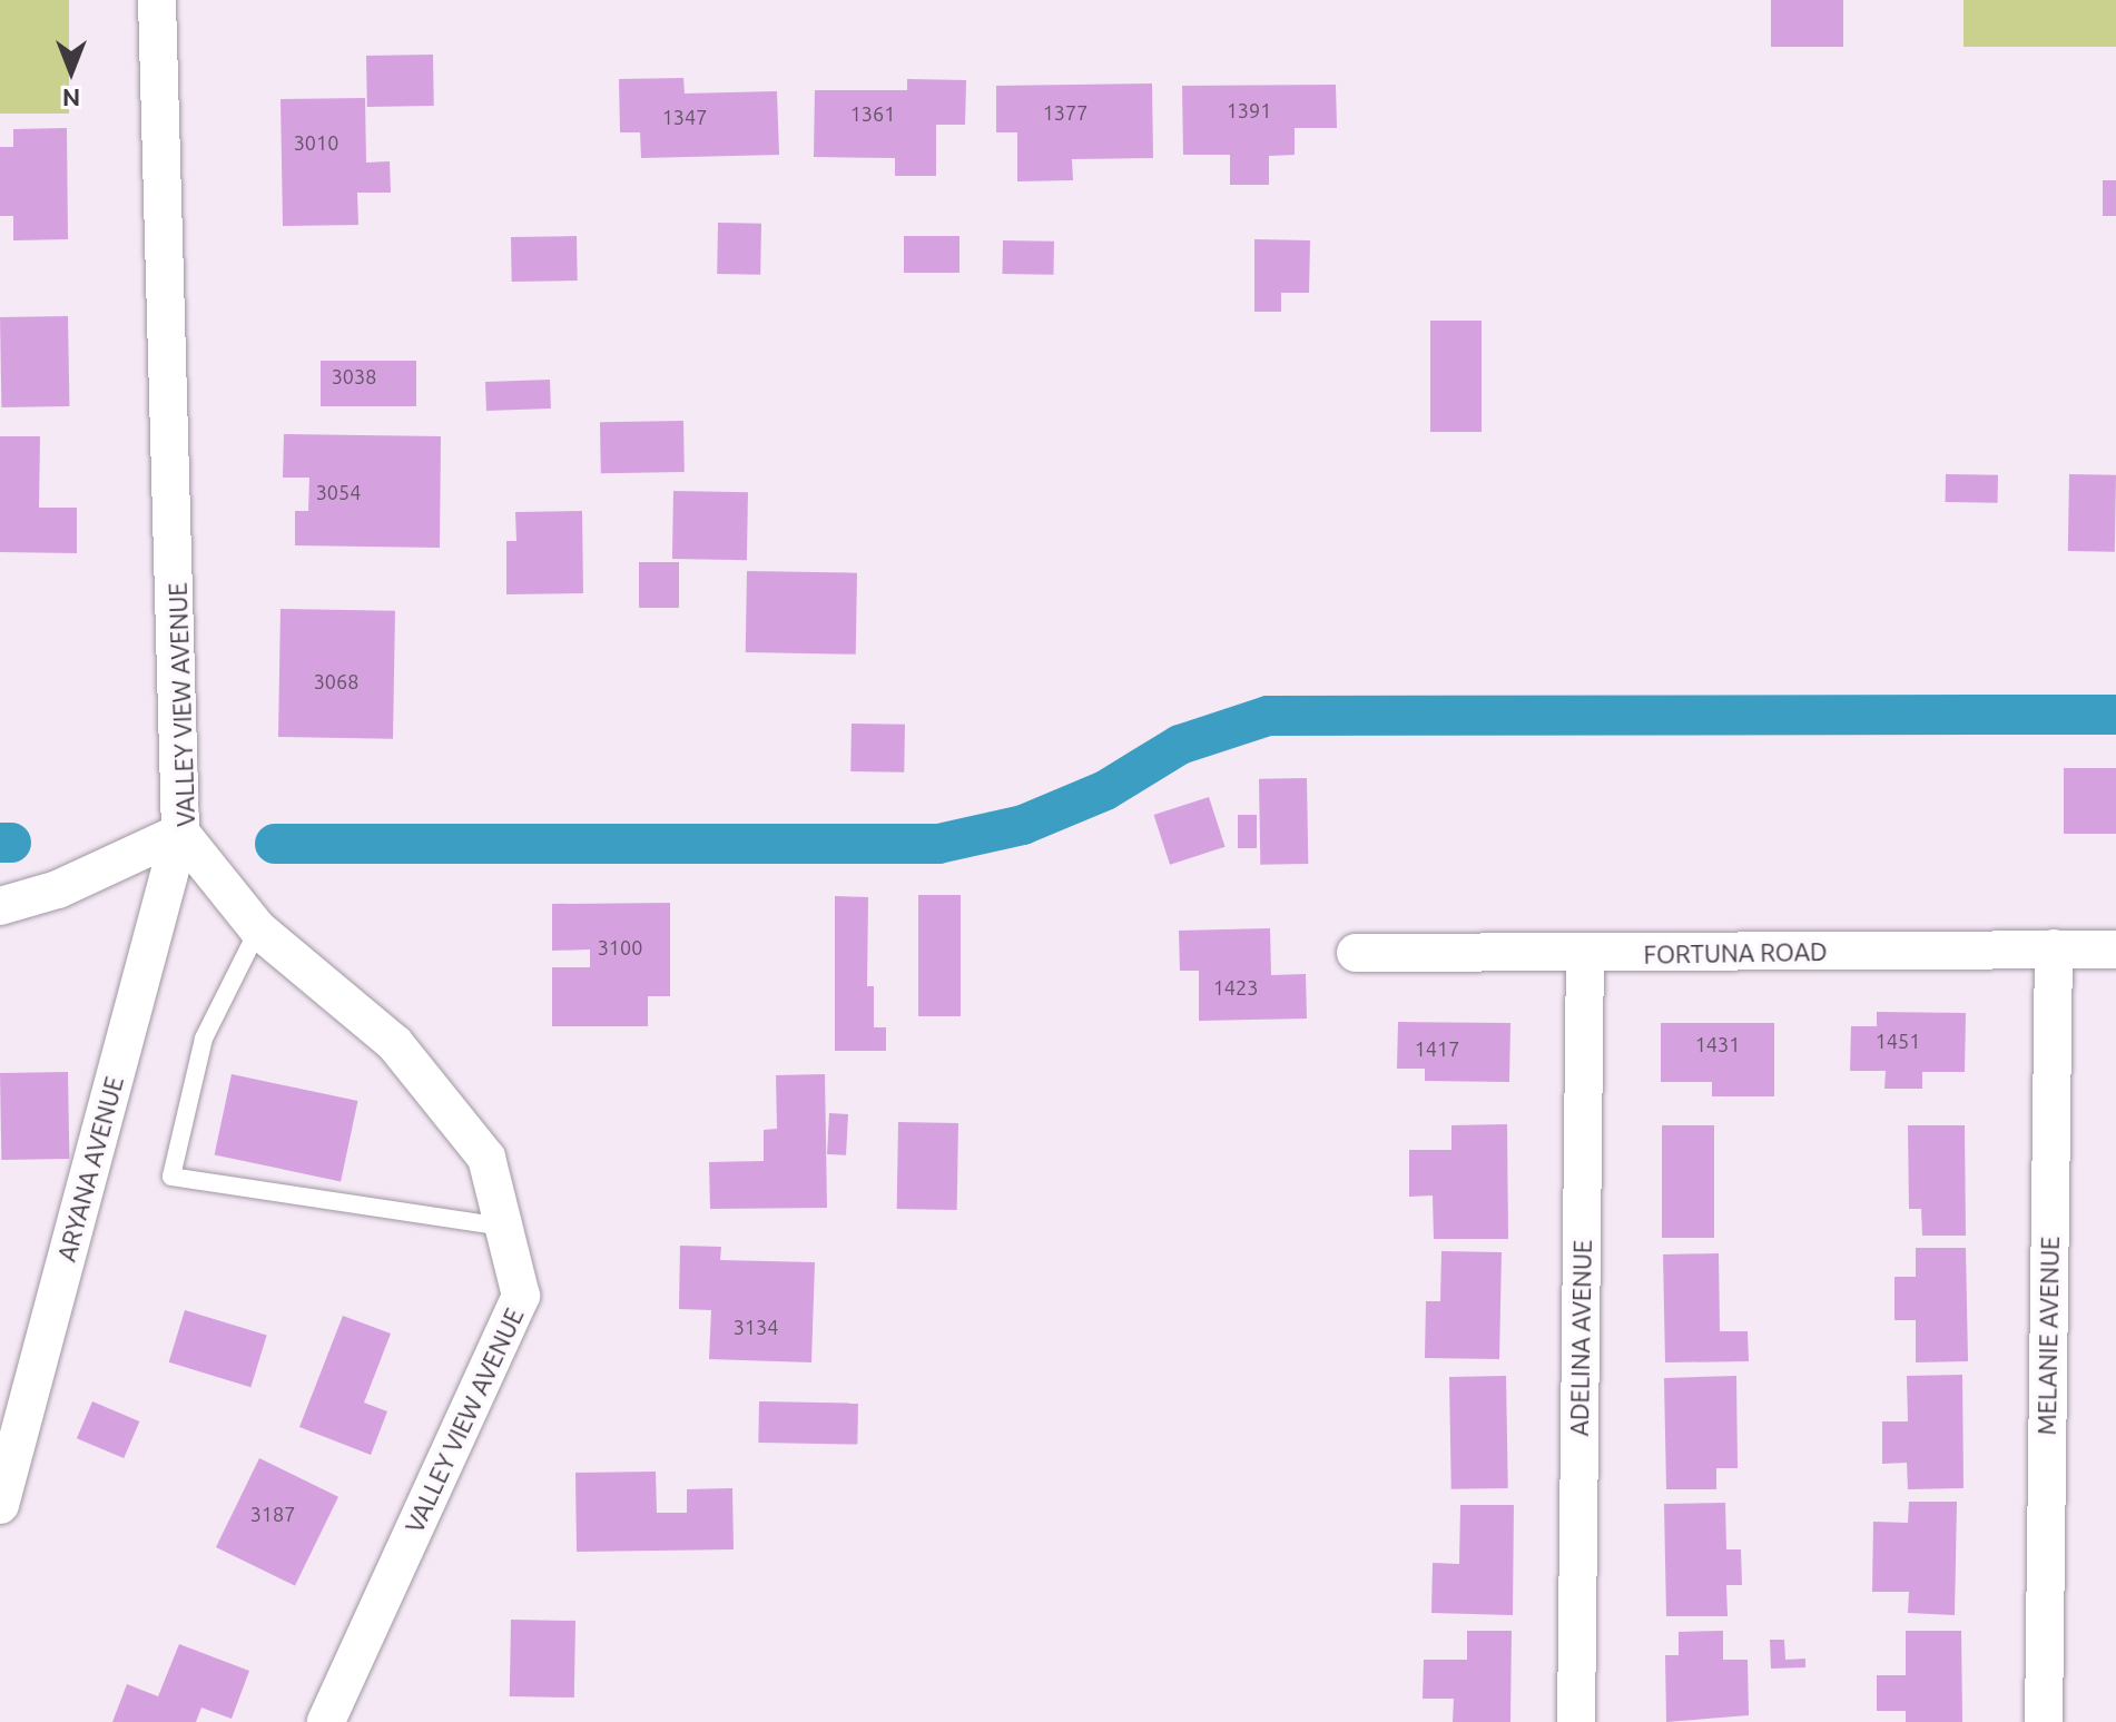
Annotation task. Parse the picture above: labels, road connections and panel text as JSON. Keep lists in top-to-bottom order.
{
  "streets": {
    "street": [
      "VALLEY VIEW AVENUE",
      "FORTUNA ROAD",
      "ARYANA AVENUE",
      "MELANIE AVENUE",
      "ADELINA AVENUE"
    ]
  },
  "crossings": [
    ["VALLEY VIEW AVENUE", "ARYANA AVENUE"],
    ["FORTUNA ROAD", "MELANIE AVENUE"],
    ["FORTUNA ROAD", "ADELINA AVENUE"]
  ],
  "house_numbers": [
    "1391",
    "1377",
    "1361",
    "1347",
    "3010",
    "3038",
    "3054",
    "3068",
    "3100",
    "1423",
    "1451",
    "1431",
    "1417",
    "3134",
    "3187"
  ],
  "north": "bottom"
}
